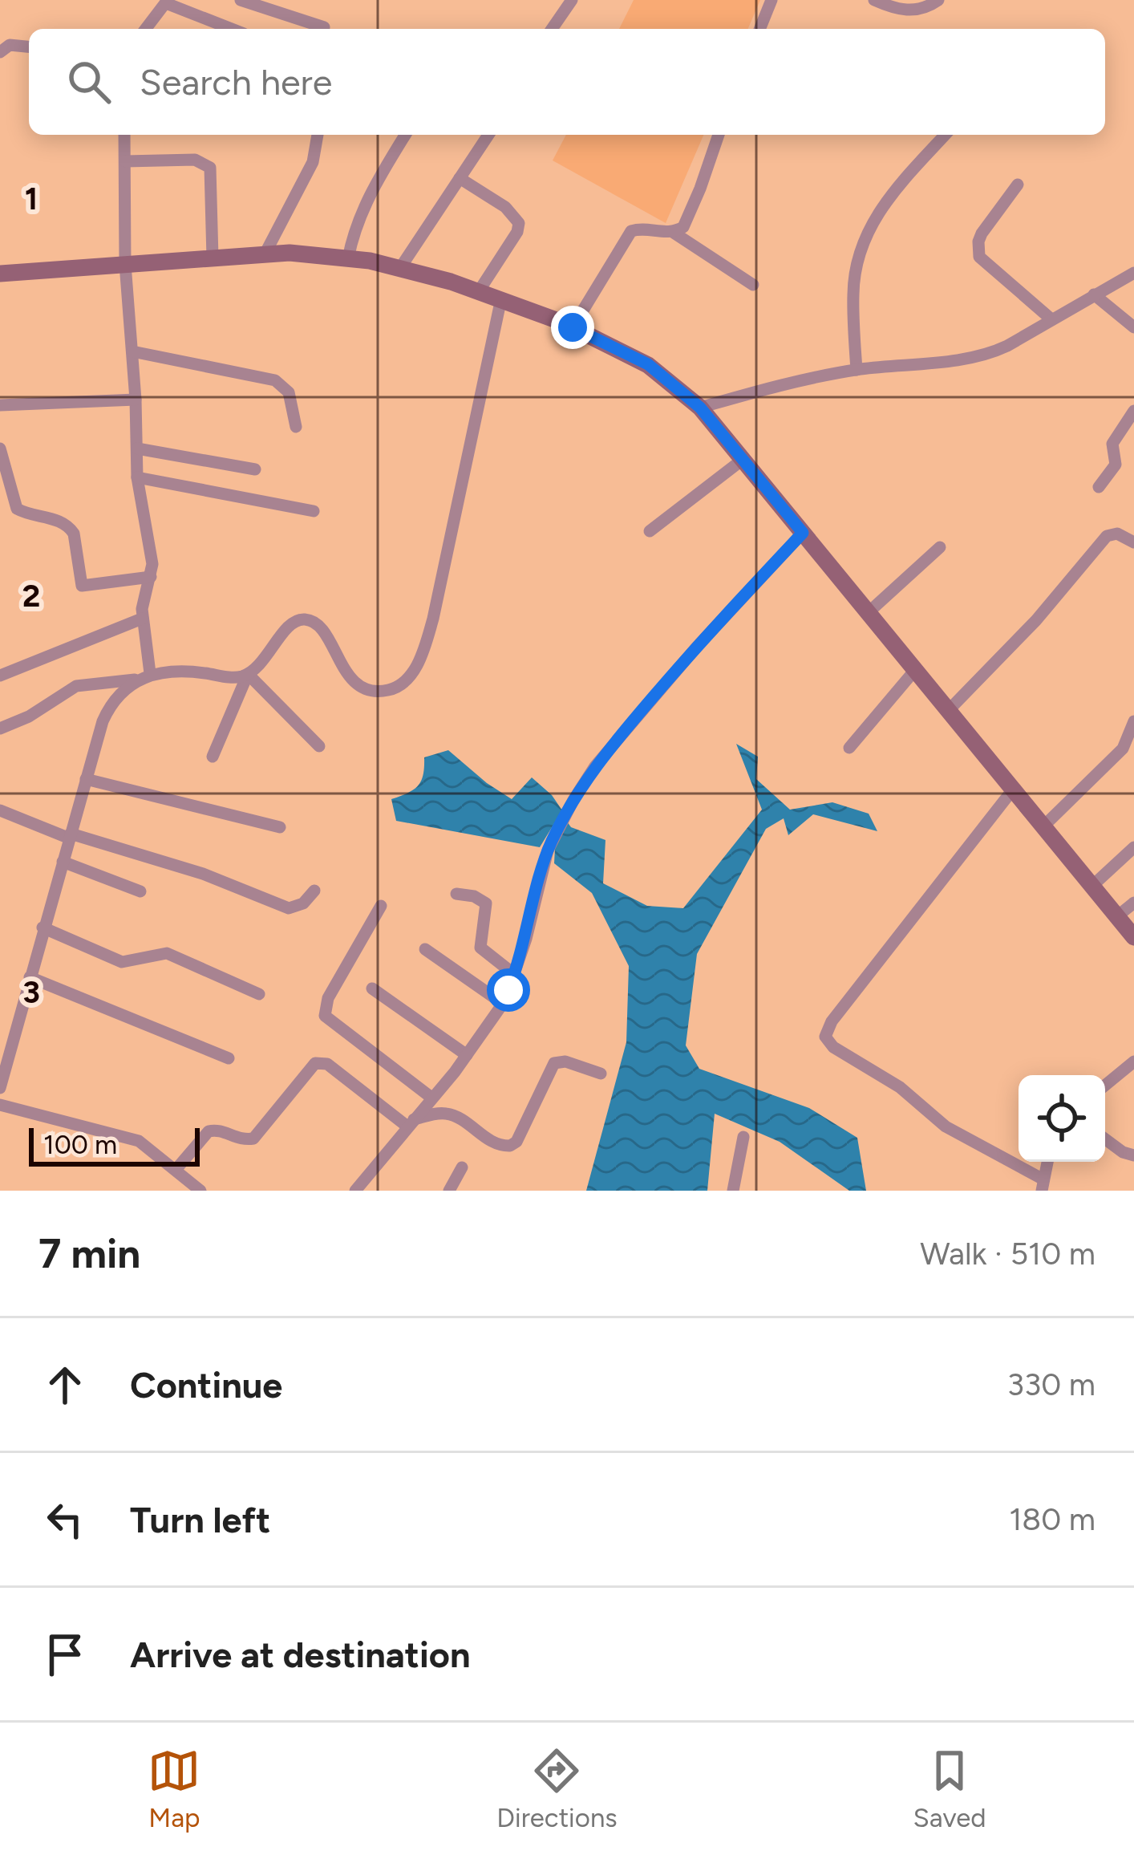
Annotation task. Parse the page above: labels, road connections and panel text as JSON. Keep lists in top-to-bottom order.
{
  "scale_bar": "100 m",
  "page": {
    "search": "Search here",
    "scale": "100 m",
    "heading": ["7 min", "Walk · 510 m"],
    "list": [
      ["Continue", "330 m"],
      ["Turn left", "180 m"],
      "Arrive at destination"
    ],
    "nav": ["Map", "Directions", "Saved"]
  },
  "grid": {
    "rows": ["1", "2", "3"]
  }
}
